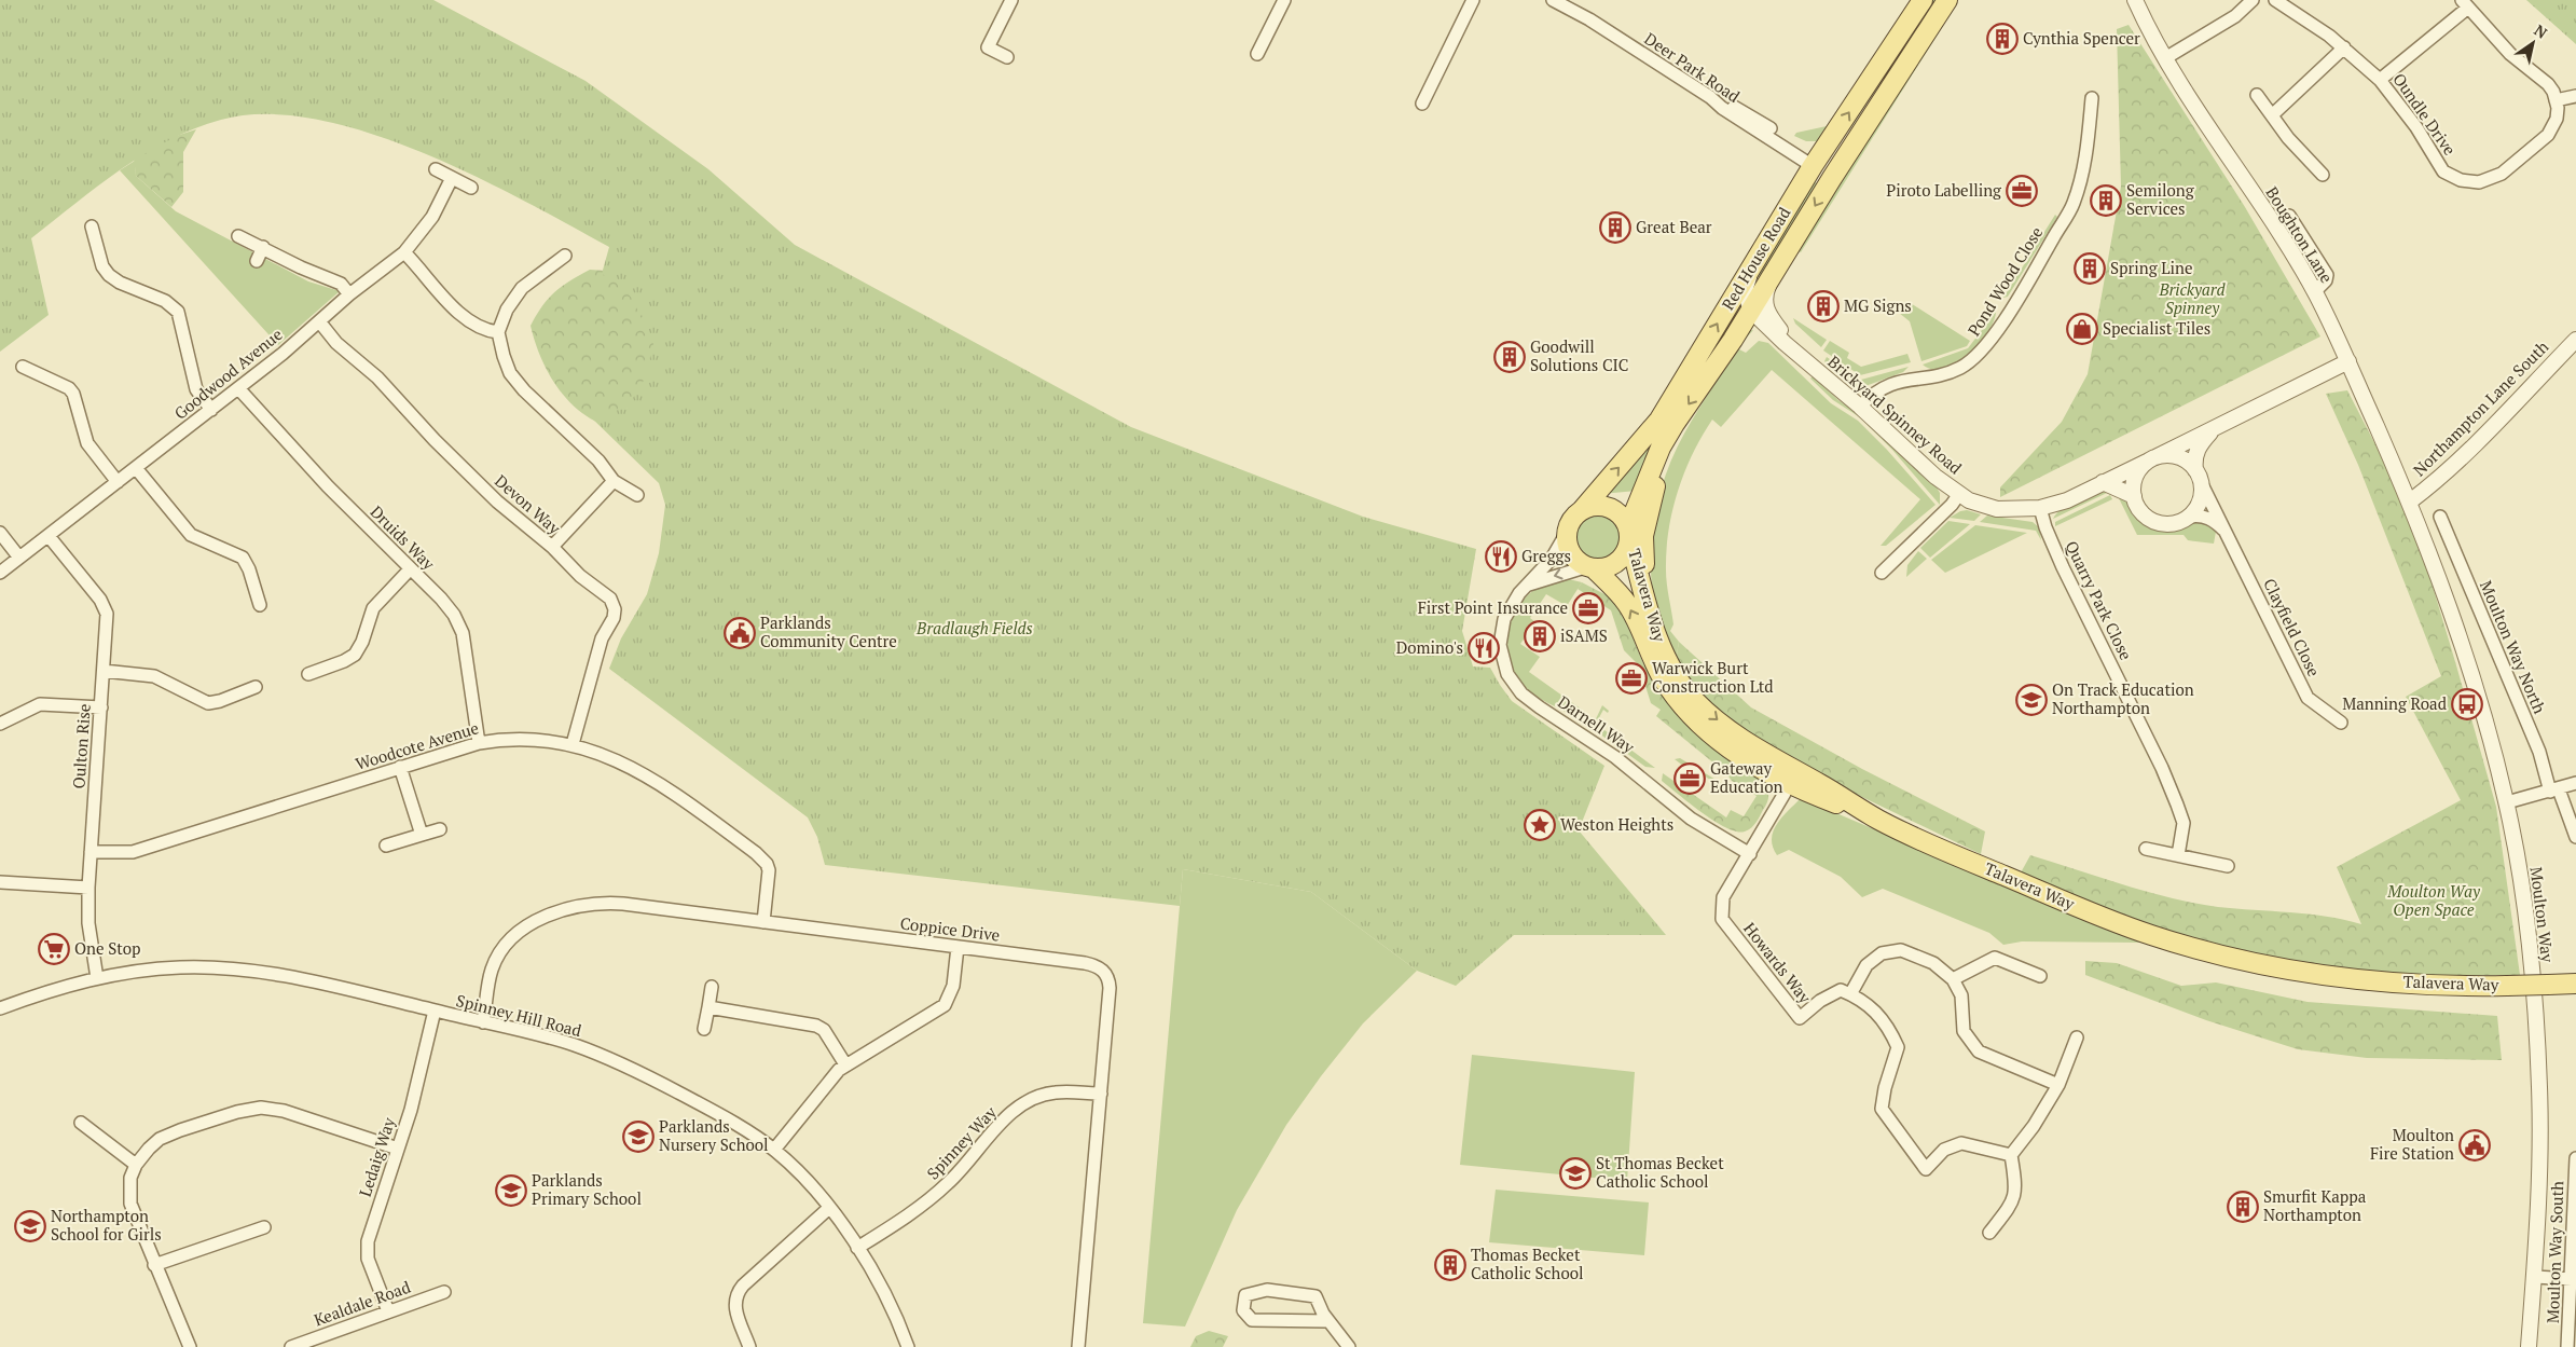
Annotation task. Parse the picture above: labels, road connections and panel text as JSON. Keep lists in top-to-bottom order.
{
  "streets": {
    "main road": ["Red House Road", "Talavera Way"],
    "street": [
      "Deer Park Road",
      "Oundle Drive",
      "Boughton Lane",
      "Pond Wood Close",
      "Goodwood Avenue",
      "Northampton Lane South",
      "Brickyard Spinney Road",
      "Devon Way",
      "Druids Way",
      "Quarry Park Close",
      "Clayfield Close",
      "Moulton Way North",
      "Darnell Way",
      "Oulton Rise",
      "Woodcote Avenue",
      "Moulton Way",
      "Coppice Drive",
      "Howards Way",
      "Spinney Hill Road",
      "Spinney Way",
      "Ledaig Way",
      "Moulton Way South",
      "Kealdale Road"
    ]
  },
  "crossings": [
    ["Deer Park Road", "Red House Road"],
    ["Boughton Lane", "Northampton Lane South"],
    ["Boughton Lane", "Brickyard Spinney Road"],
    ["Boughton Lane", "Moulton Way"],
    ["Red House Road", "Talavera Way"],
    ["Red House Road", "Darnell Way"],
    ["Pond Wood Close", "Brickyard Spinney Road"],
    ["Goodwood Avenue", "Devon Way"],
    ["Goodwood Avenue", "Druids Way"],
    ["Goodwood Avenue", "Oulton Rise"],
    ["Northampton Lane South", "Moulton Way"],
    ["Brickyard Spinney Road", "Quarry Park Close"],
    ["Brickyard Spinney Road", "Clayfield Close"],
    ["Devon Way", "Woodcote Avenue"],
    ["Druids Way", "Woodcote Avenue"],
    ["Talavera Way", "Darnell Way"],
    ["Darnell Way", "Howards Way"],
    ["Oulton Rise", "Woodcote Avenue"],
    ["Oulton Rise", "Spinney Hill Road"],
    ["Woodcote Avenue", "Coppice Drive"],
    ["Coppice Drive", "Spinney Hill Road"],
    ["Coppice Drive", "Spinney Way"],
    ["Spinney Hill Road", "Spinney Way"],
    ["Spinney Hill Road", "Ledaig Way"],
    ["Ledaig Way", "Kealdale Road"]
  ],
  "parks": ["Brickyard Spinney", "Bradlaugh Fields", "Moulton Way Open Space"],
  "places": {
    "building": [
      "Cynthia Spencer",
      "Semilong Services",
      "Great Bear",
      "Spring Line",
      "MG Signs",
      "Goodwill Solutions CIC",
      "iSAMS",
      "Smurfit Kappa Northampton",
      "Thomas Becket Catholic School"
    ],
    "office": [
      "Piroto Labelling",
      "First Point Insurance",
      "Warwick Burt Construction Ltd",
      "Gateway Education"
    ],
    "shop": ["Specialist Tiles"],
    "restaurant": ["Greggs", "Domino's"],
    "public building": ["Parklands Community Centre", "Moulton Fire Station"],
    "school or university": [
      "On Track Education Northampton",
      "Parklands Nursery School",
      "St Thomas Becket Catholic School",
      "Parklands Primary School",
      "Northampton School for Girls"
    ],
    "bus stop": ["Manning Road"],
    "place": ["Weston Heights"],
    "supermarket": ["One Stop"]
  },
  "north": "top right"
}
